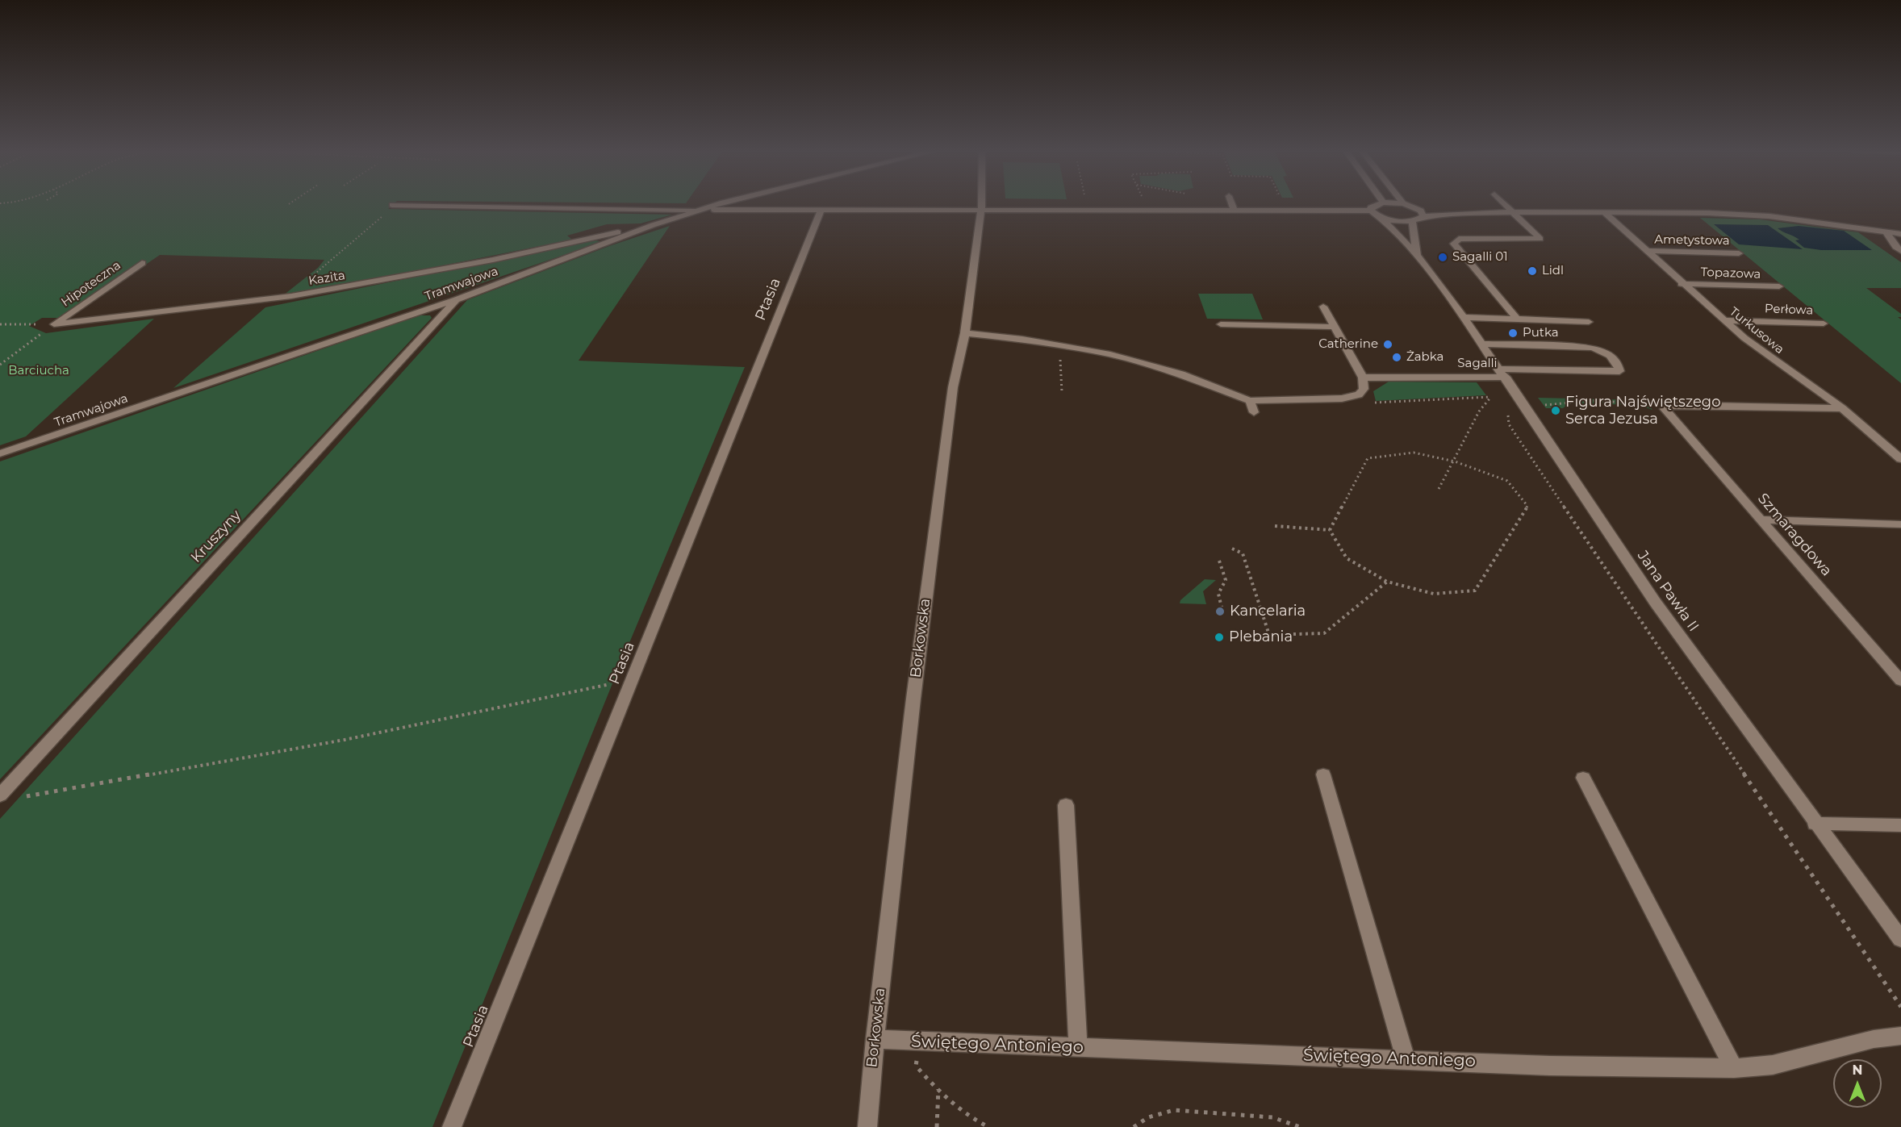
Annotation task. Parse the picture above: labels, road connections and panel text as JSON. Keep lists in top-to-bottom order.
{
  "streets": {
    "street": [
      "Ametystowa",
      "Topazowa",
      "Kazita",
      "Hipoteczna",
      "Tramwajowa",
      "Ptasia",
      "Perłowa",
      "Turkusowa",
      "Sagalli",
      "Szmaragdowa",
      "Kruszyny",
      "Jana Pawła II",
      "Borkowska",
      "Świętego Antoniego"
    ]
  },
  "crossings": [
    ["Ametystowa", "Turkusowa"],
    ["Topazowa", "Turkusowa"],
    ["Kazita", "Hipoteczna"],
    ["Kazita", "Tramwajowa"],
    ["Tramwajowa", "Kruszyny"],
    ["Perłowa", "Turkusowa"],
    ["Sagalli", "Jana Pawła II"],
    ["Borkowska", "Świętego Antoniego"]
  ],
  "parks": ["Barciucha"],
  "places": [
    "Sagalli 01",
    "Lidl",
    "Putka",
    "Catherine",
    "Żabka",
    "Figura Najświętszego Serca Jezusa",
    "Kancelaria",
    "Plebania"
  ],
  "north": "top"
}
